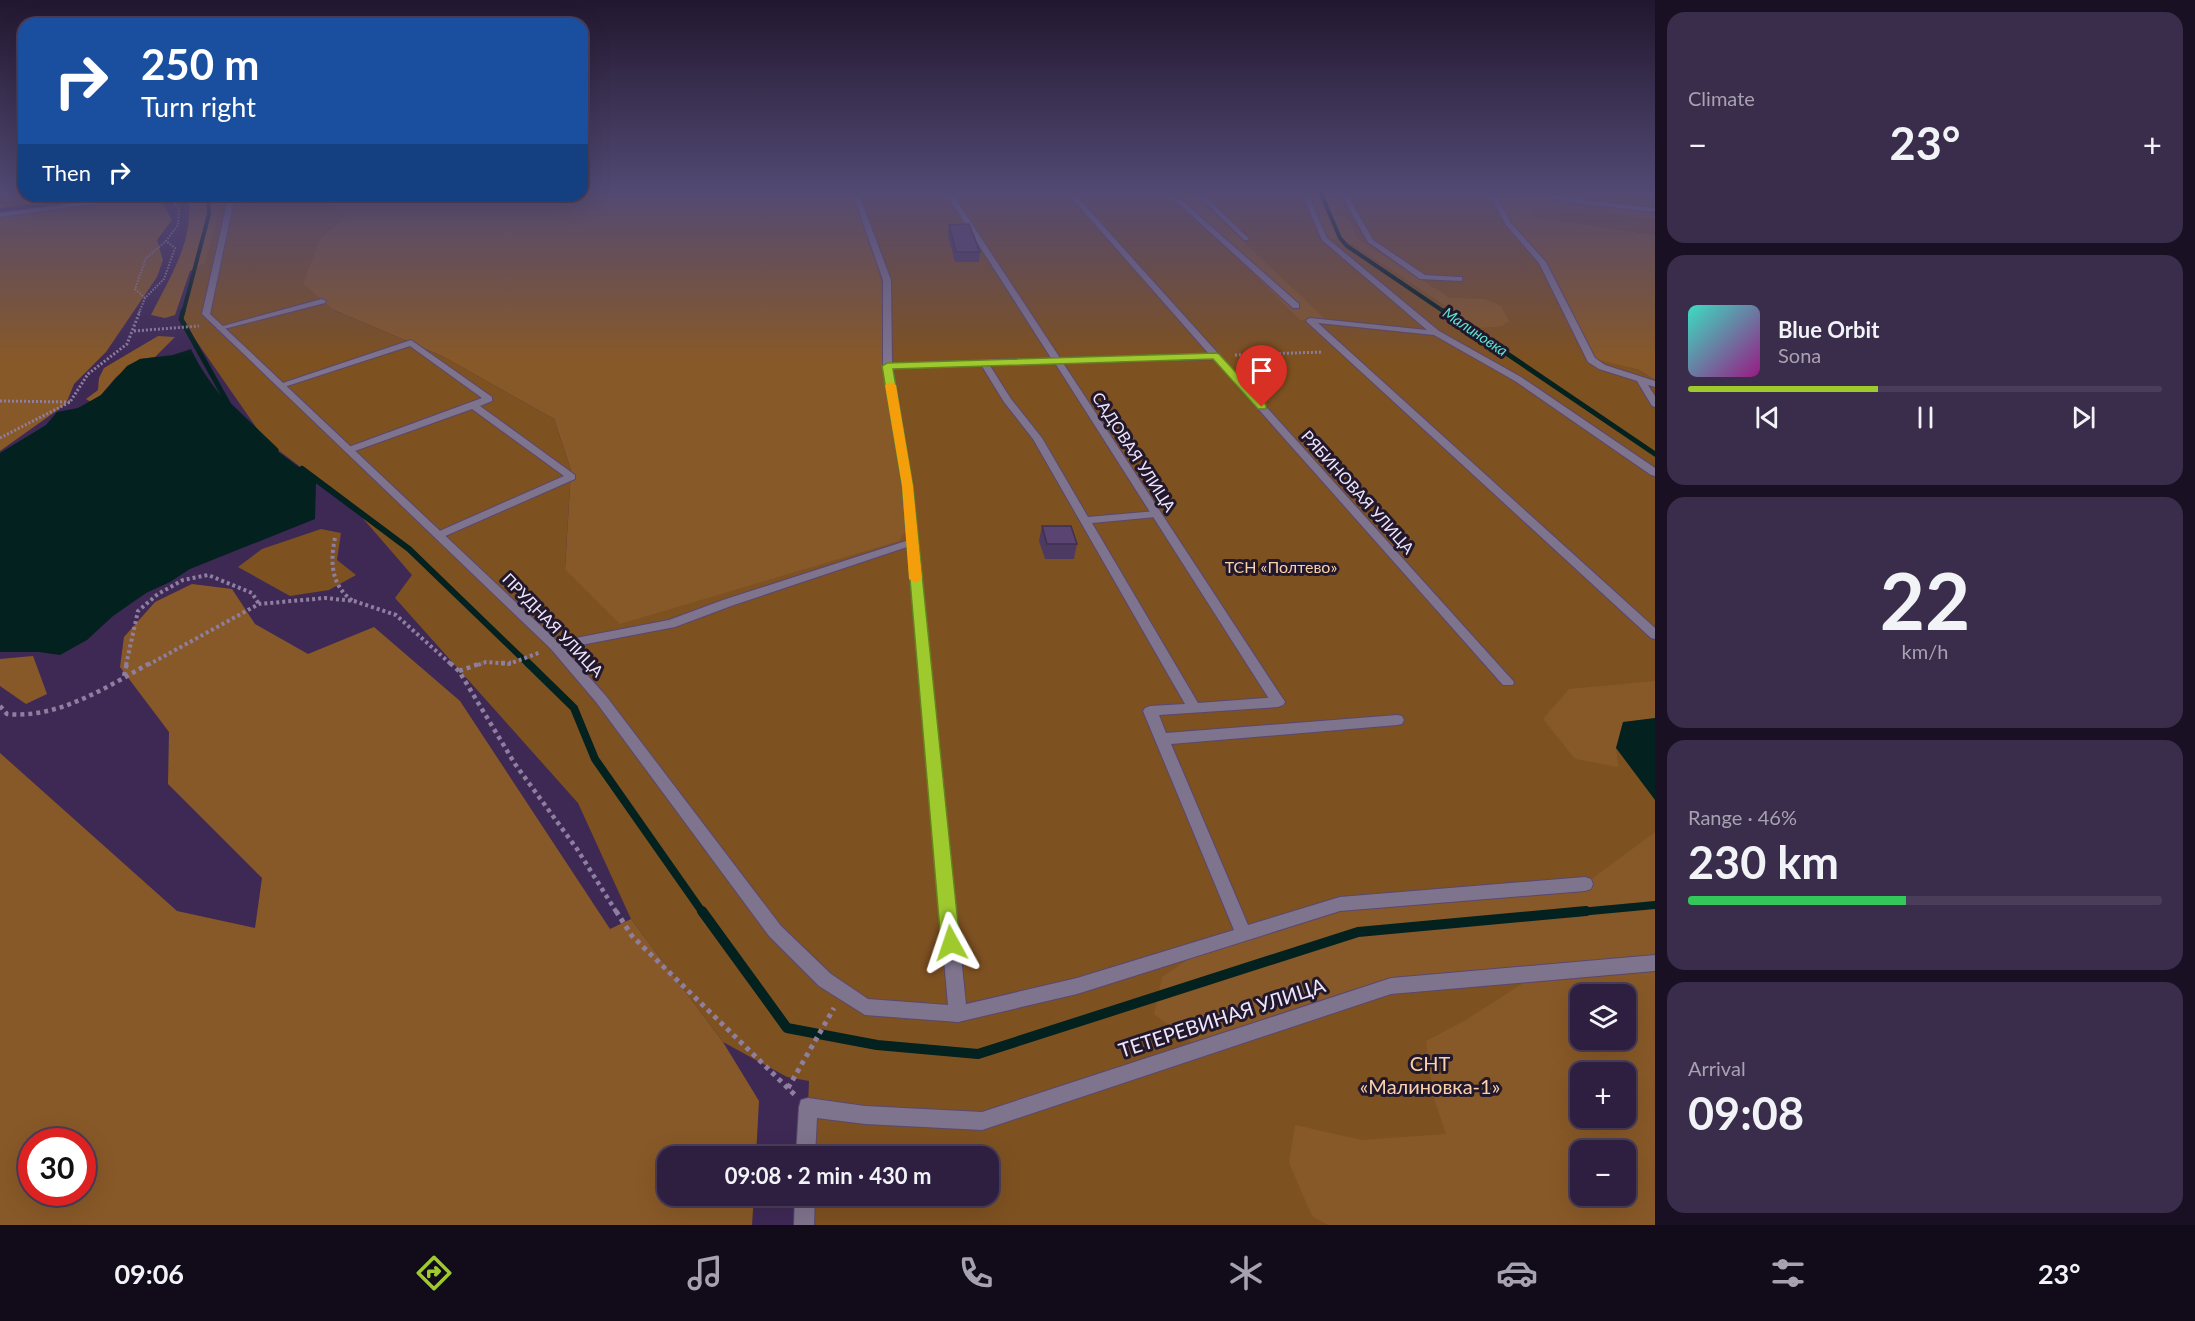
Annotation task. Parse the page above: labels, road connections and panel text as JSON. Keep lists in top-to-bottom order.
{
  "streets": {
    "street": [
      "САДОВАЯ УЛИЦА",
      "РЯБИНОВАЯ УЛИЦА",
      "ПРУДНАЯ УЛИЦА",
      "ТЕТЕРЕВИНАЯ УЛИЦА"
    ]
  },
  "water": ["Малиновка"],
  "parks": ["ТСН «Полтево»", "СНТ «Малиновка-1»"],
  "page": {
    "tile": [
      "Climate",
      ["22", "km/h"],
      ["Range · 46%", "230 km"],
      ["Arrival", "09:08"]
    ],
    "turn": ["250 m", "Turn right"],
    "heat": ["−", "23°", "+"],
    "then": "Then",
    "song": ["Blue Orbit", "Sona"],
    "map_buttons": ["+", "−"],
    "limit": "30",
    "trip": "09:08 · 2 min · 430 m",
    "tabs": ["09:06", "23°"]
  }
}
